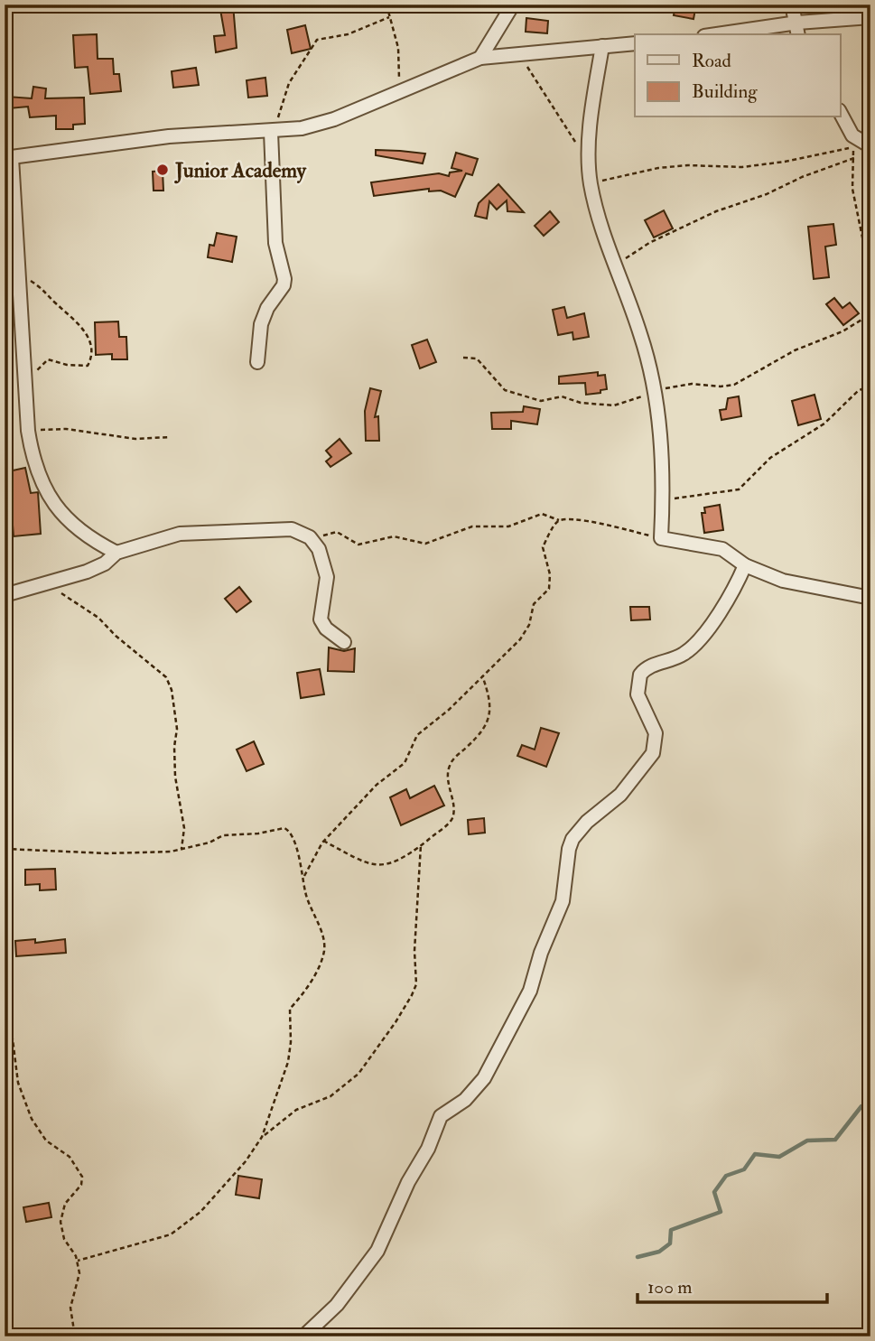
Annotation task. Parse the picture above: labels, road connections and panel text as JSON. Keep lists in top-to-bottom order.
{
  "places": ["Junior Academy"],
  "legend": ["Road", "Building"],
  "scale_bar": "100 m"
}
